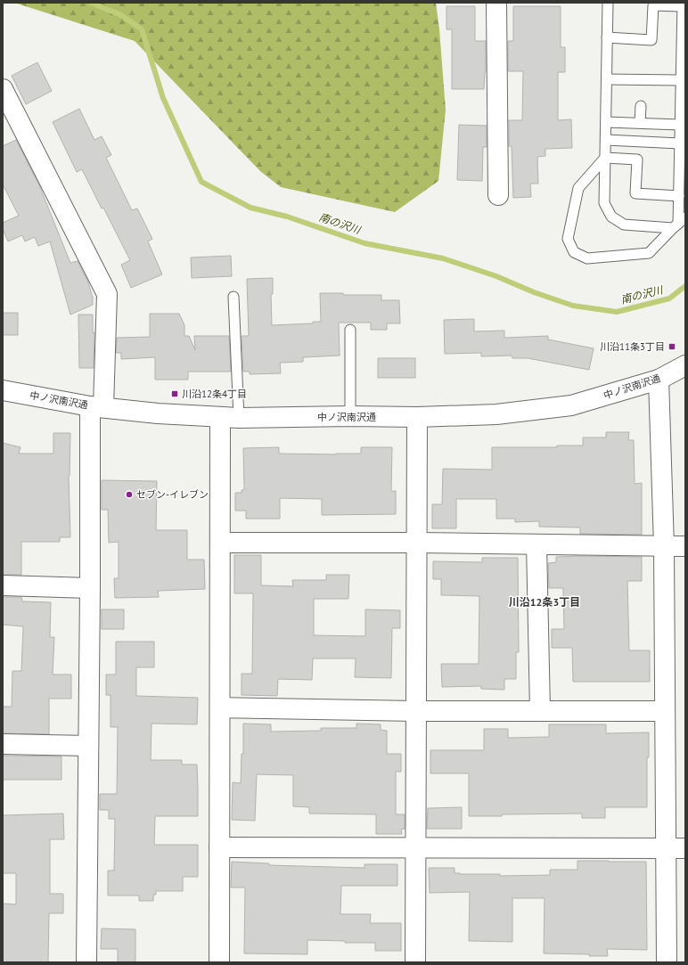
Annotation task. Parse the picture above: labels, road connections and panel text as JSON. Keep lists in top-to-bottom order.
{
  "streets": {
    "street": ["中ノ沢南沢通"]
  },
  "districts": ["川沿12条3丁目"],
  "water": ["南の沢川"],
  "places": {
    "transit": ["川沿11条3丁目", "川沿12条4丁目"],
    "other": ["セブン-イレブン"]
  }
}
